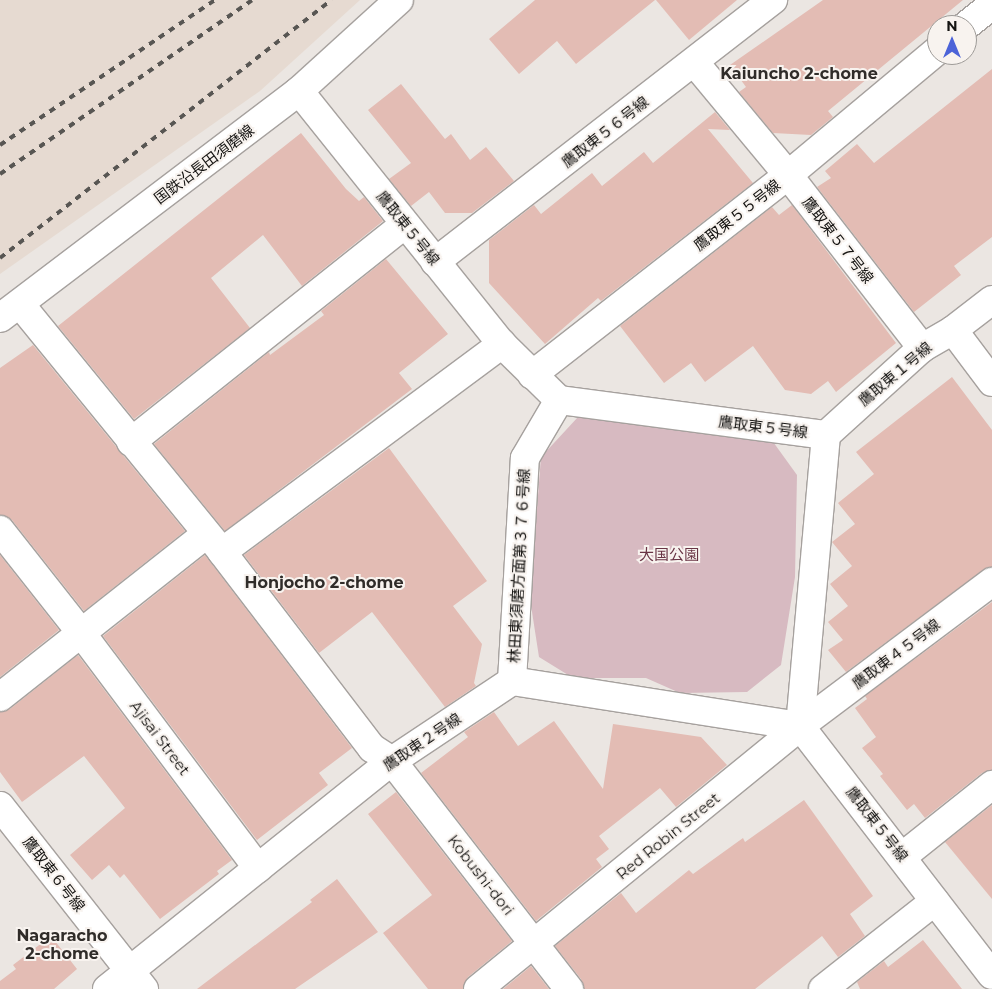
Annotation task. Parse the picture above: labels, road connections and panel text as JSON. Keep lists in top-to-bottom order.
{
  "streets": {
    "street": [
      "鷹取東５６号線",
      "国鉄沿長田須磨線",
      "鷹取東５５号線",
      "鷹取東５号線",
      "鷹取東５７号線",
      "鷹取東１号線",
      "林田東須磨方面第３７６号線",
      "鷹取東４５号線",
      "Ajisai Street",
      "鷹取東２号線",
      "Red Robin Street",
      "鷹取東６号線",
      "Kobushi-dori"
    ]
  },
  "crossings": [
    ["鷹取東５６号線", "鷹取東５号線"],
    ["鷹取東５６号線", "鷹取東５７号線"],
    ["国鉄沿長田須磨線", "鷹取東５号線"],
    ["国鉄沿長田須磨線", "Kobushi-dori"],
    ["鷹取東５５号線", "鷹取東５号線"],
    ["鷹取東５５号線", "鷹取東５７号線"],
    ["鷹取東５号線", "鷹取東１号線"],
    ["鷹取東５号線", "林田東須磨方面第３７６号線"],
    ["鷹取東５号線", "鷹取東４５号線"],
    ["鷹取東５号線", "Red Robin Street"],
    ["鷹取東５７号線", "鷹取東１号線"],
    ["林田東須磨方面第３７６号線", "鷹取東２号線"],
    ["鷹取東４５号線", "Red Robin Street"],
    ["Ajisai Street", "鷹取東２号線"],
    ["鷹取東２号線", "鷹取東６号線"],
    ["鷹取東２号線", "Kobushi-dori"],
    ["Red Robin Street", "Kobushi-dori"]
  ],
  "districts": ["Kaiuncho 2-chome", "Honjocho 2-chome", "Nagaracho 2-chome"],
  "parks": ["大国公園"],
  "north": "top"
}
